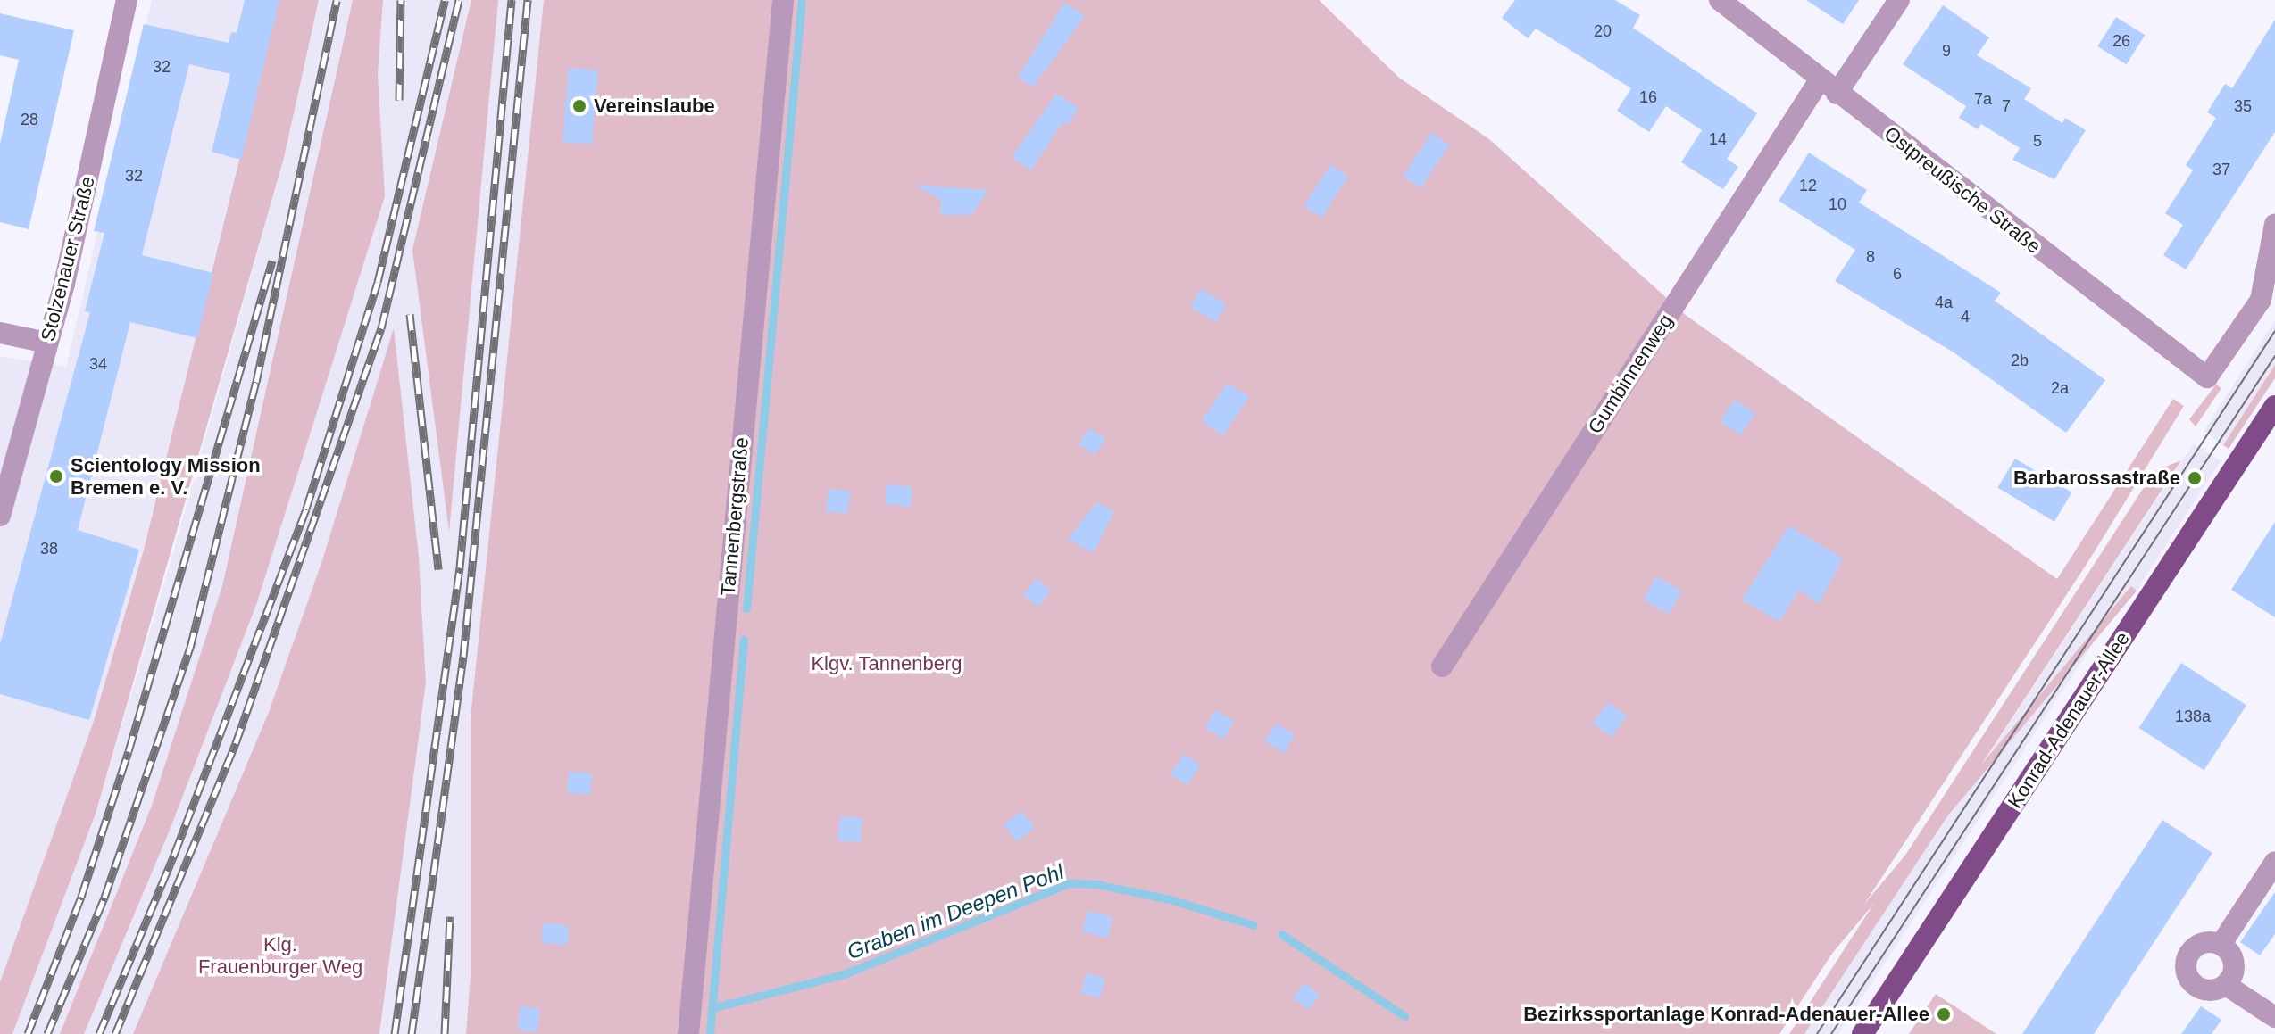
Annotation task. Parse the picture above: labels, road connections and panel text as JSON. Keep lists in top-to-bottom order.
{
  "streets": {
    "main road": ["Konrad-Adenauer-Allee"],
    "street": [
      "Ostpreußische Straße",
      "Stolzenauer Straße",
      "Gumbinnenweg",
      "Tannenbergstraße"
    ]
  },
  "crossings": [
    ["Ostpreußische Straße", "Gumbinnenweg"]
  ],
  "water": ["Graben im Deepen Pohl"],
  "parks": ["Klgv. Tannenberg", "Klg. Frauenburger Weg"],
  "places": [
    "Vereinslaube",
    "Scientology Mission Bremen e. V.",
    "Barbarossastraße",
    "Bezirkssportanlage Konrad-Adenauer-Allee"
  ],
  "house_numbers": [
    "20",
    "26",
    "9",
    "32",
    "16",
    "7a",
    "7",
    "35",
    "28",
    "14",
    "5",
    "37",
    "32",
    "12",
    "10",
    "8",
    "6",
    "4a",
    "4",
    "2b",
    "34",
    "2a",
    "38",
    "138a"
  ]
}
